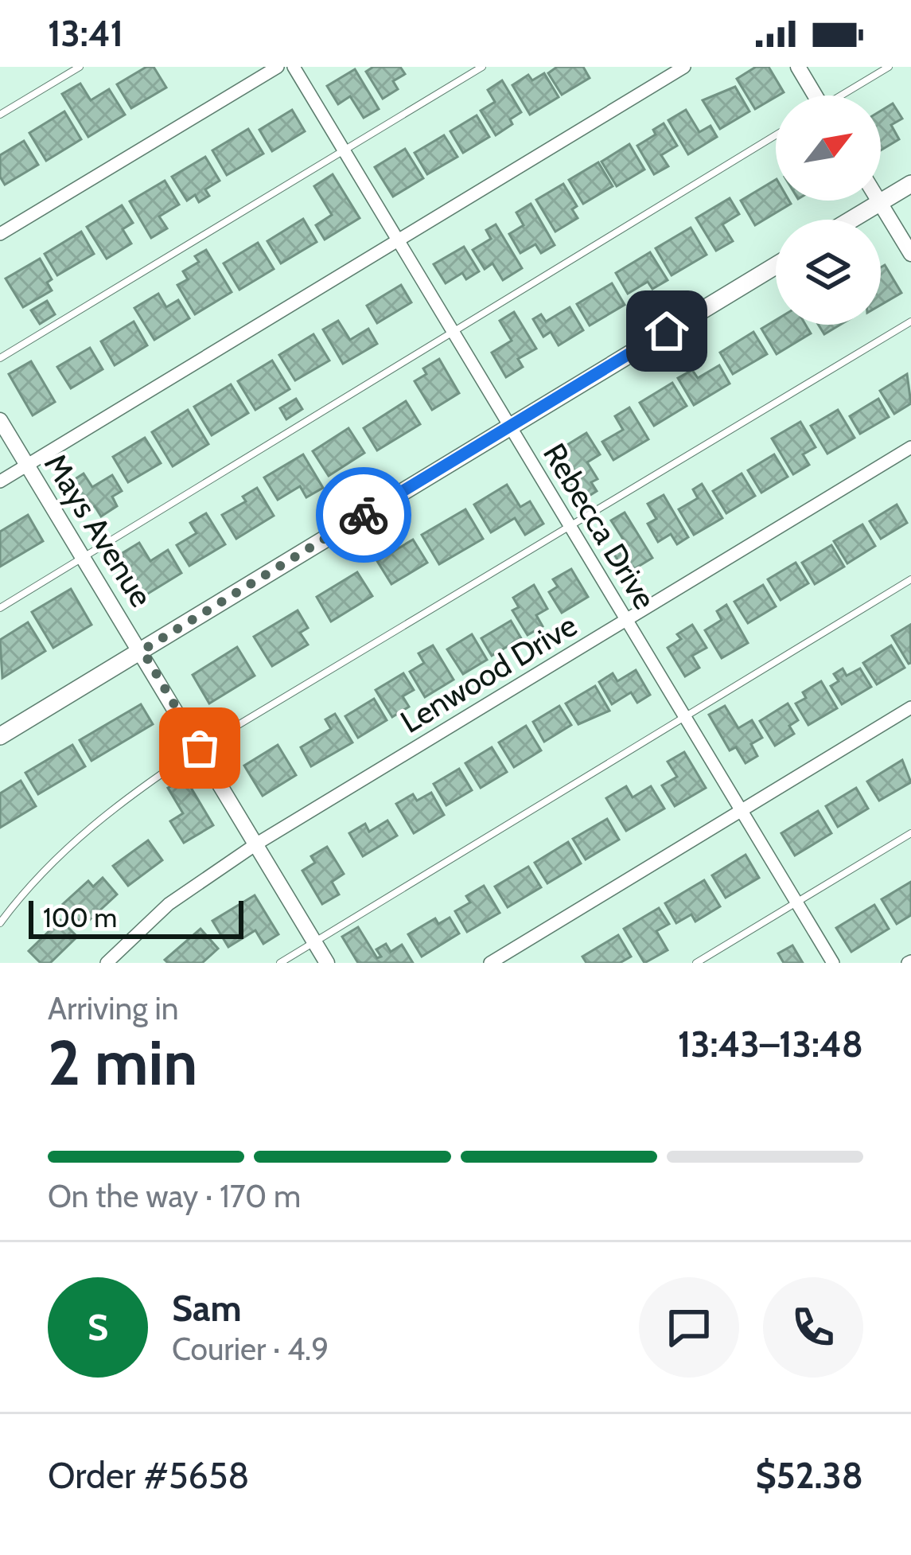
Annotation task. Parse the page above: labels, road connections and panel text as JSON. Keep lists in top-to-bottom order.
{
  "streets": {
    "street": ["Rebecca Drive", "Mays Avenue", "Lenwood Drive"]
  },
  "crossings": [
    ["Rebecca Drive", "Lenwood Drive"],
    ["Mays Avenue", "Lenwood Drive"]
  ],
  "scale_bar": "100 m",
  "north": "top right",
  "page": {
    "status": "13:41",
    "scale": "100 m",
    "heading": ["2 min", "Arriving in", "13:43–13:48"],
    "panel": [
      "Sam",
      "Courier · 4.9",
      "Order #5658",
      "$52.38"
    ],
    "bar": "On the way · 170 m",
    "round": "S"
  }
}
